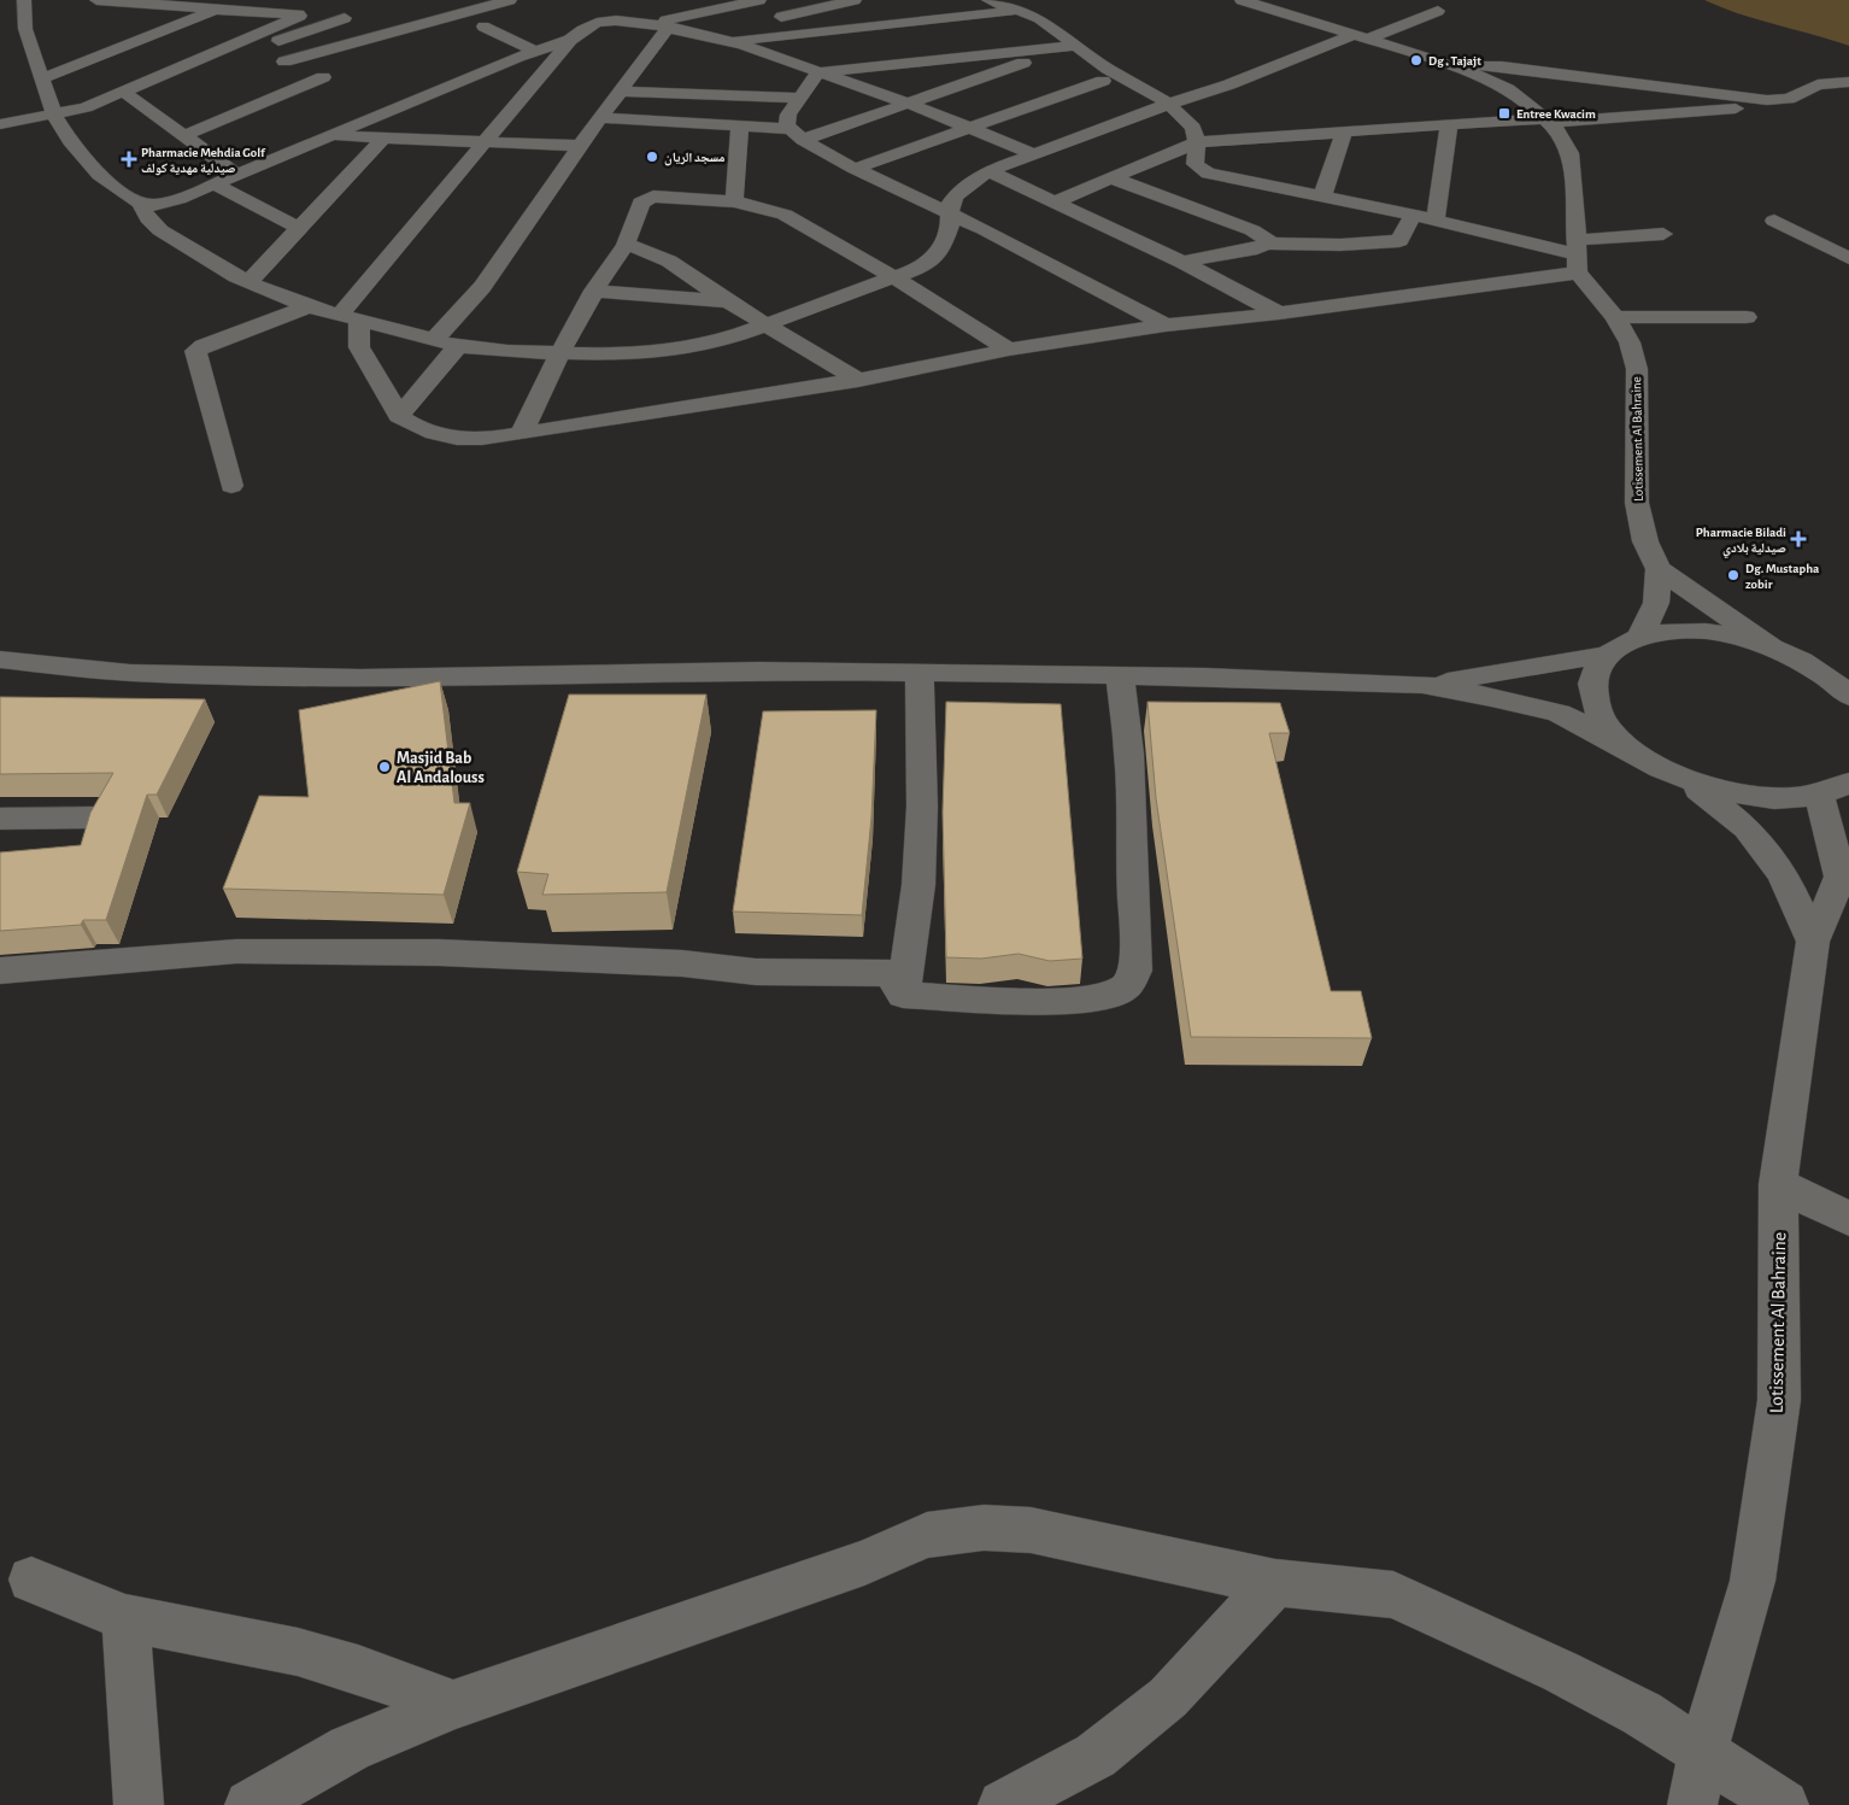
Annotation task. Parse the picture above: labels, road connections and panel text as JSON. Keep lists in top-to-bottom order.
{
  "streets": {
    "street": ["Lotissement Al Bahraine"]
  },
  "places": {
    "other": [
      "Dg . Tajajt",
      "مسجد الريان",
      "Dg. Mustapha zobir",
      "Masjid Bab Al Andalouss"
    ],
    "transit": ["Entree Kwacim"],
    "health": ["Pharmacie Mehdia Golf صيدلية مهدية كولف", "Pharmacie Biladi صيدلية بلادي"]
  }
}
